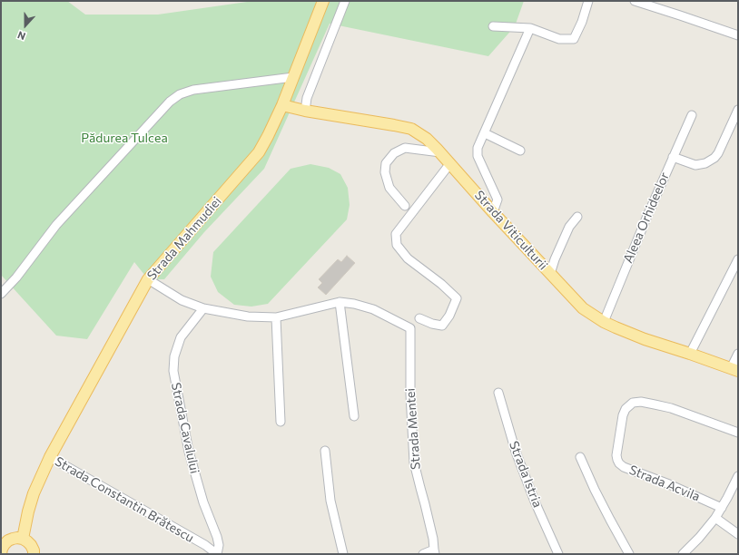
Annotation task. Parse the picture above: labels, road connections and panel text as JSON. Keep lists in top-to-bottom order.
{
  "streets": {
    "main road": ["Strada Viticulturii", "Strada Mahmudiei"],
    "street": [
      "Aleea Orhideelor",
      "Strada Cavalului",
      "Strada Mentei",
      "Strada Istria",
      "Strada Acvila",
      "Strada Constantin Brătescu"
    ]
  },
  "crossings": [
    ["Aleea Orhideelor", "Strada Viticulturii"],
    ["Strada Viticulturii", "Strada Mahmudiei"],
    ["Strada Mahmudiei", "Strada Constantin Brătescu"],
    ["Strada Cavalului", "Strada Constantin Brătescu"]
  ],
  "parks": ["Pădurea Tulcea"],
  "north": "bottom"
}
